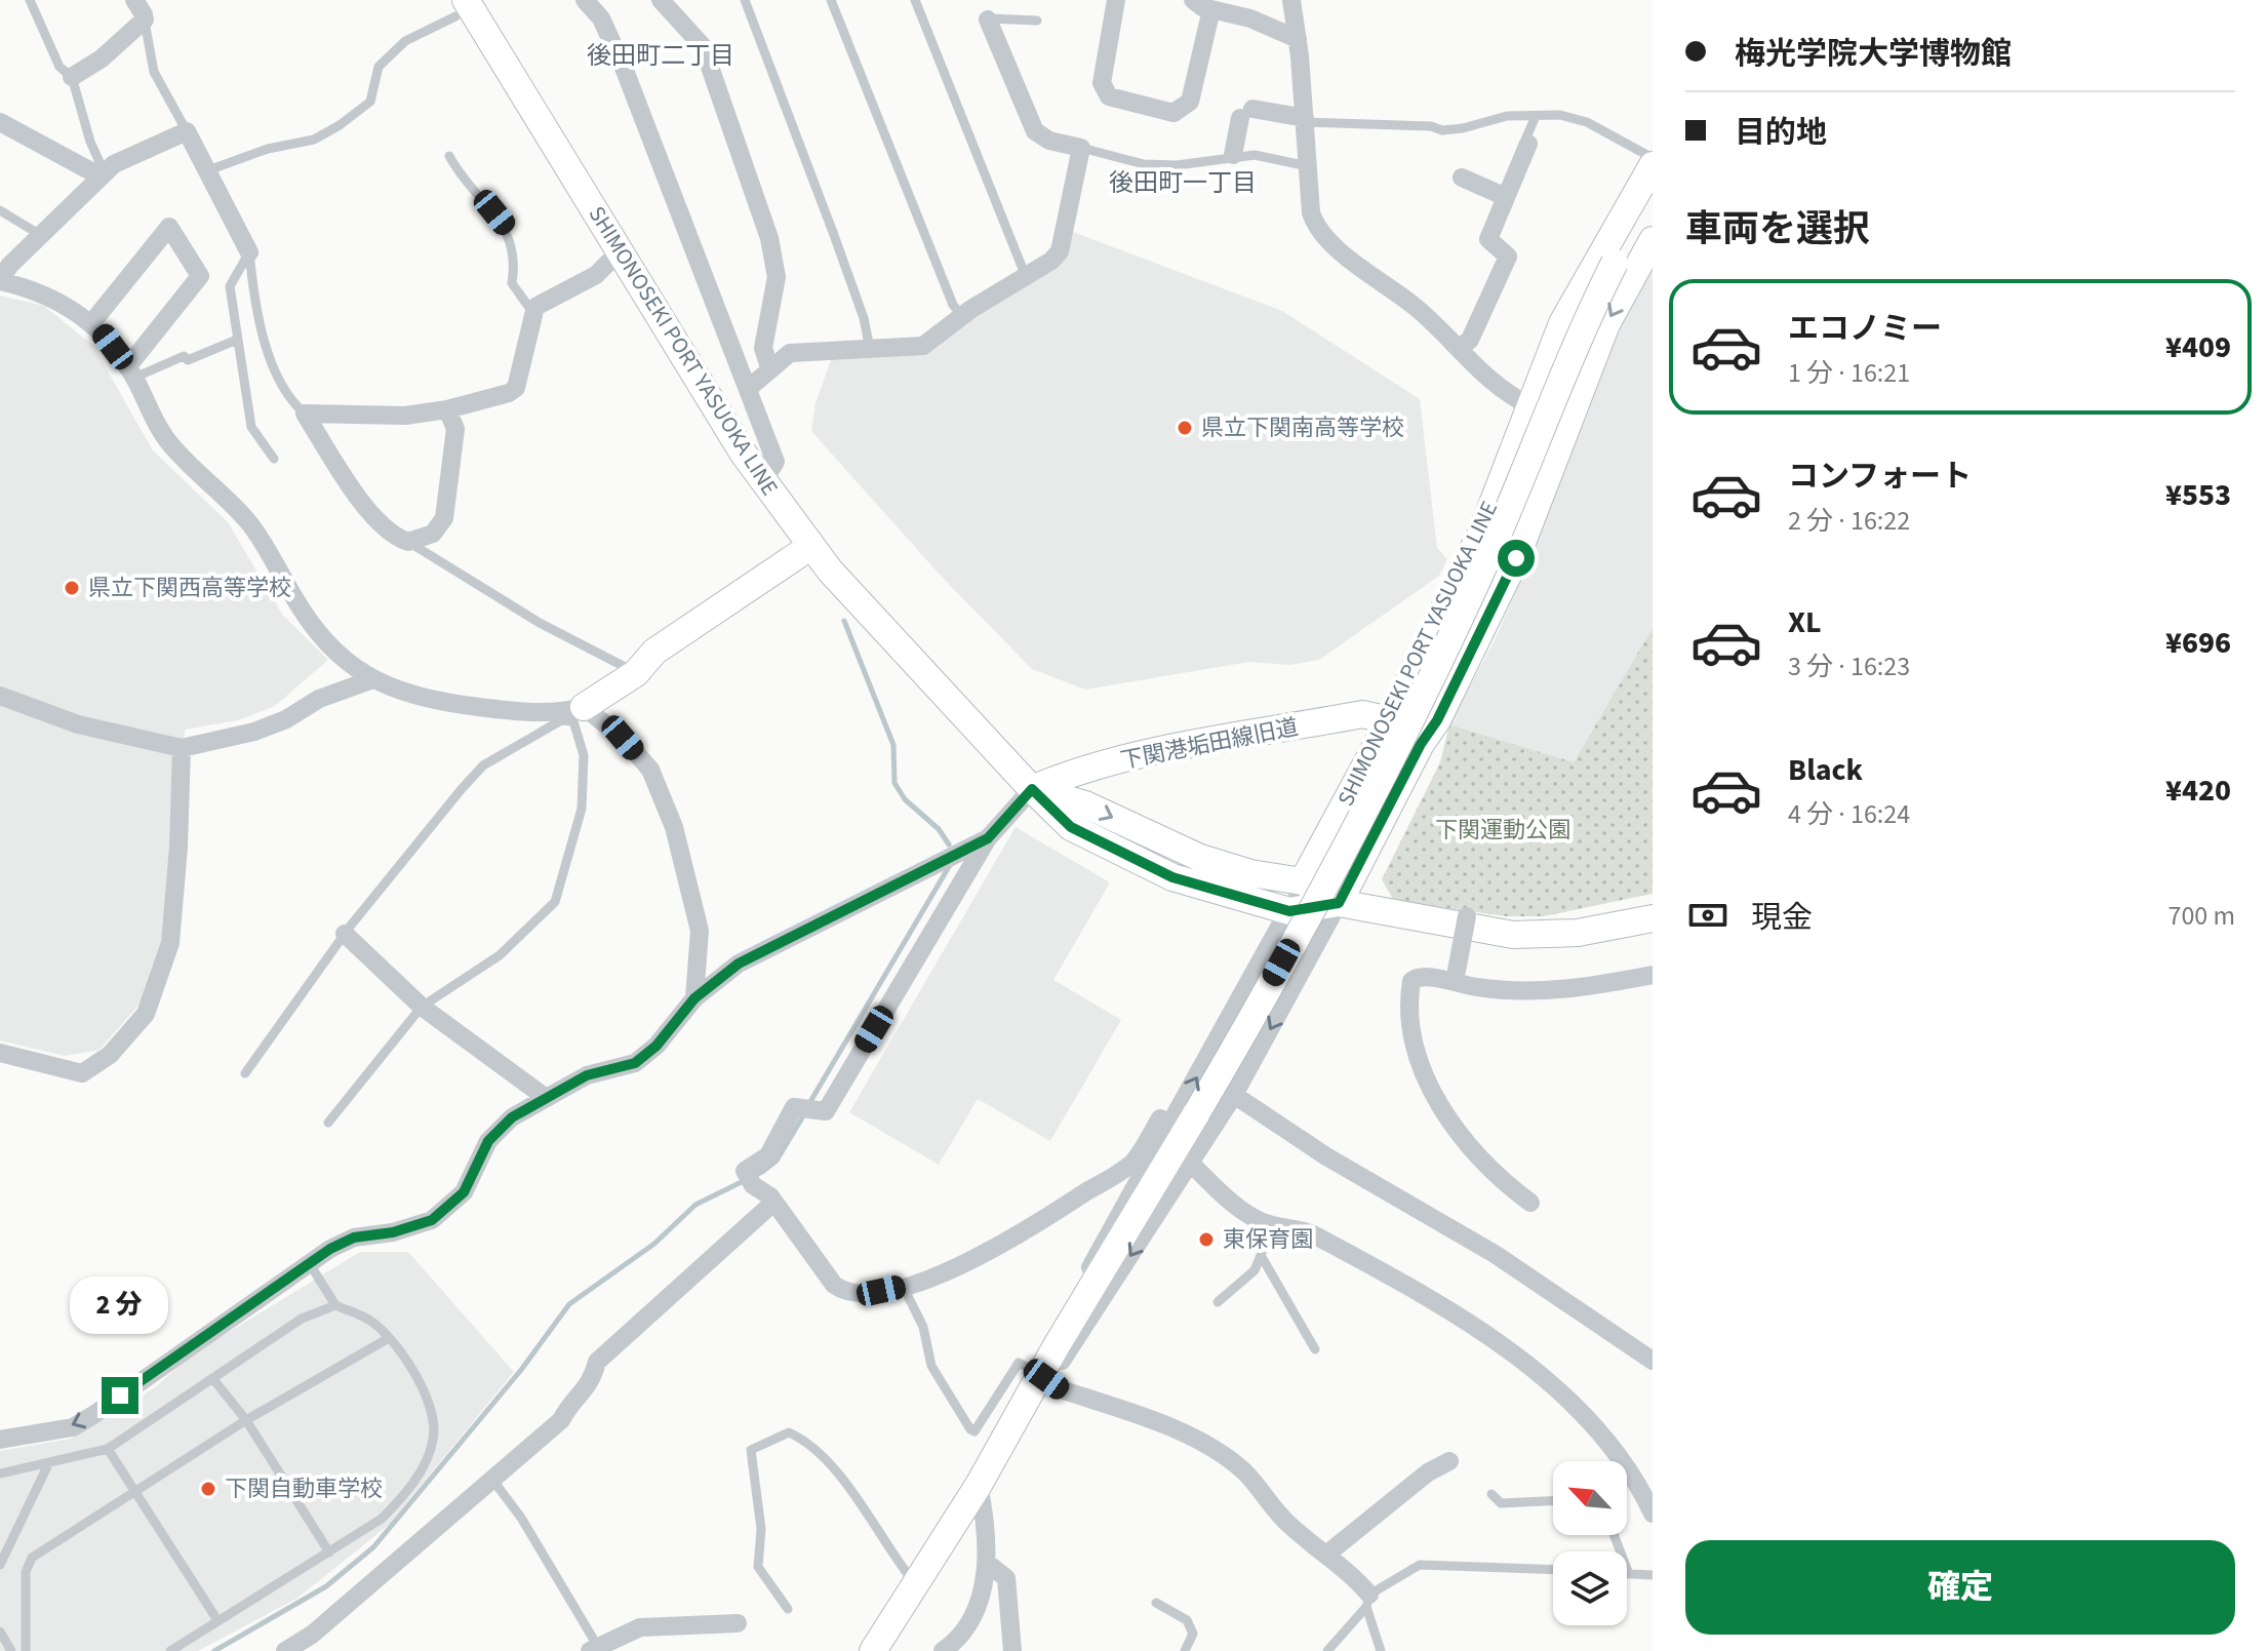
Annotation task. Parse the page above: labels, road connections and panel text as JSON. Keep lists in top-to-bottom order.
{
  "streets": {
    "main road": ["SHIMONOSEKI PORT YASUOKA LINE", "下関港垢田線旧道"]
  },
  "crossings": [
    ["SHIMONOSEKI PORT YASUOKA LINE", "下関港垢田線旧道"]
  ],
  "districts": ["後田町二丁目", "後田町一丁目"],
  "parks": ["下関運動公園"],
  "places": [
    "県立下関南高等学校",
    "県立下関西高等学校",
    "東保育園",
    "下関自動車学校"
  ],
  "north": "top left",
  "page": {
    "banner": ["梅光学院大学博物館", "目的地"],
    "heading": "車両を選択",
    "list": [
      {
        "name": "エコノミー",
        "note": "1 分 · 16:21",
        "value": "¥409"
      },
      {
        "name": "コンフォート",
        "note": "2 分 · 16:22",
        "value": "¥553"
      },
      {
        "name": "XL",
        "note": "3 分 · 16:23",
        "value": "¥696"
      },
      {
        "name": "Black",
        "note": "4 分 · 16:24",
        "value": "¥420"
      }
    ],
    "pay": ["現金", "700 m"],
    "bubble": "2 分",
    "buttons": "確定"
  }
}
